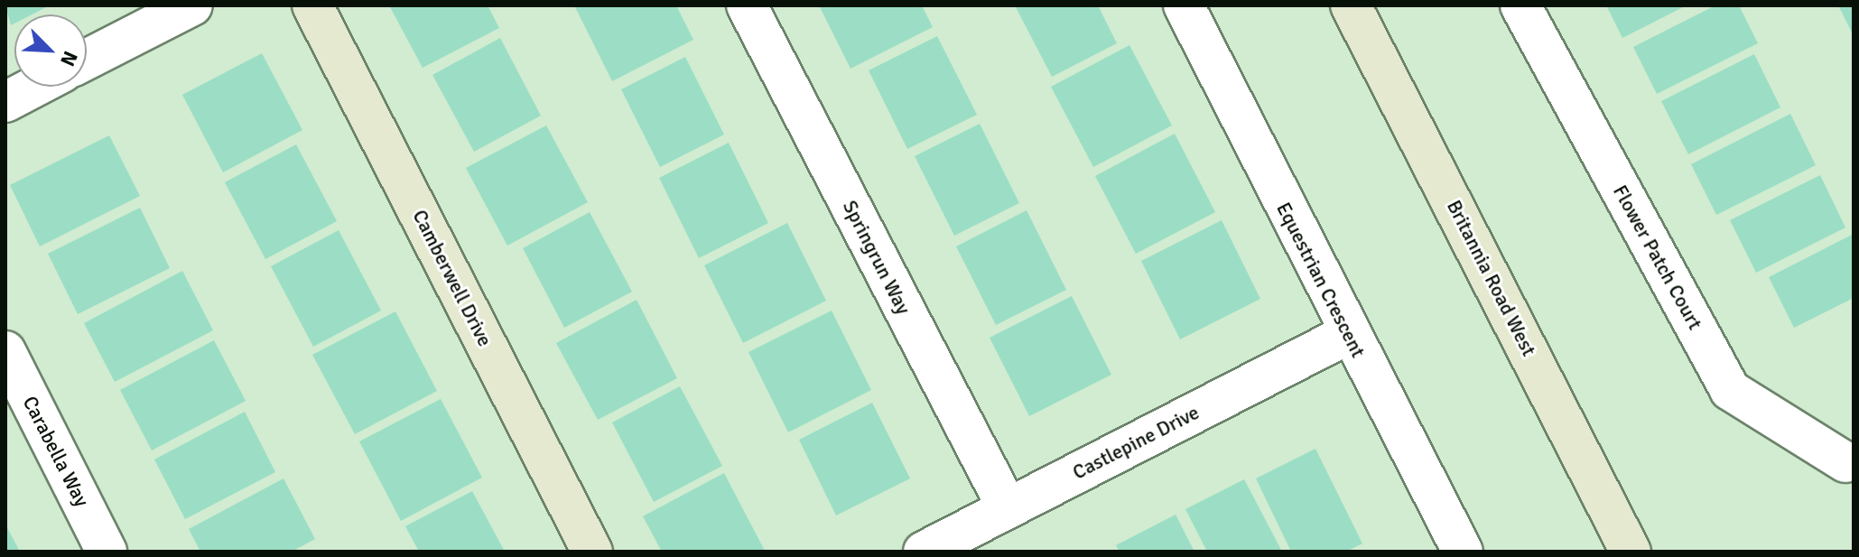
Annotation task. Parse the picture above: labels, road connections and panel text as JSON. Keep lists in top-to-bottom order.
{
  "streets": {
    "street": [
      "Springrun Way",
      "Flower Patch Court",
      "Camberwell Drive",
      "Britannia Road West",
      "Equestrian Crescent",
      "Castlepine Drive",
      "Carabella Way"
    ]
  },
  "crossings": [
    ["Springrun Way", "Castlepine Drive"],
    ["Equestrian Crescent", "Castlepine Drive"]
  ],
  "north": "bottom right"
}
